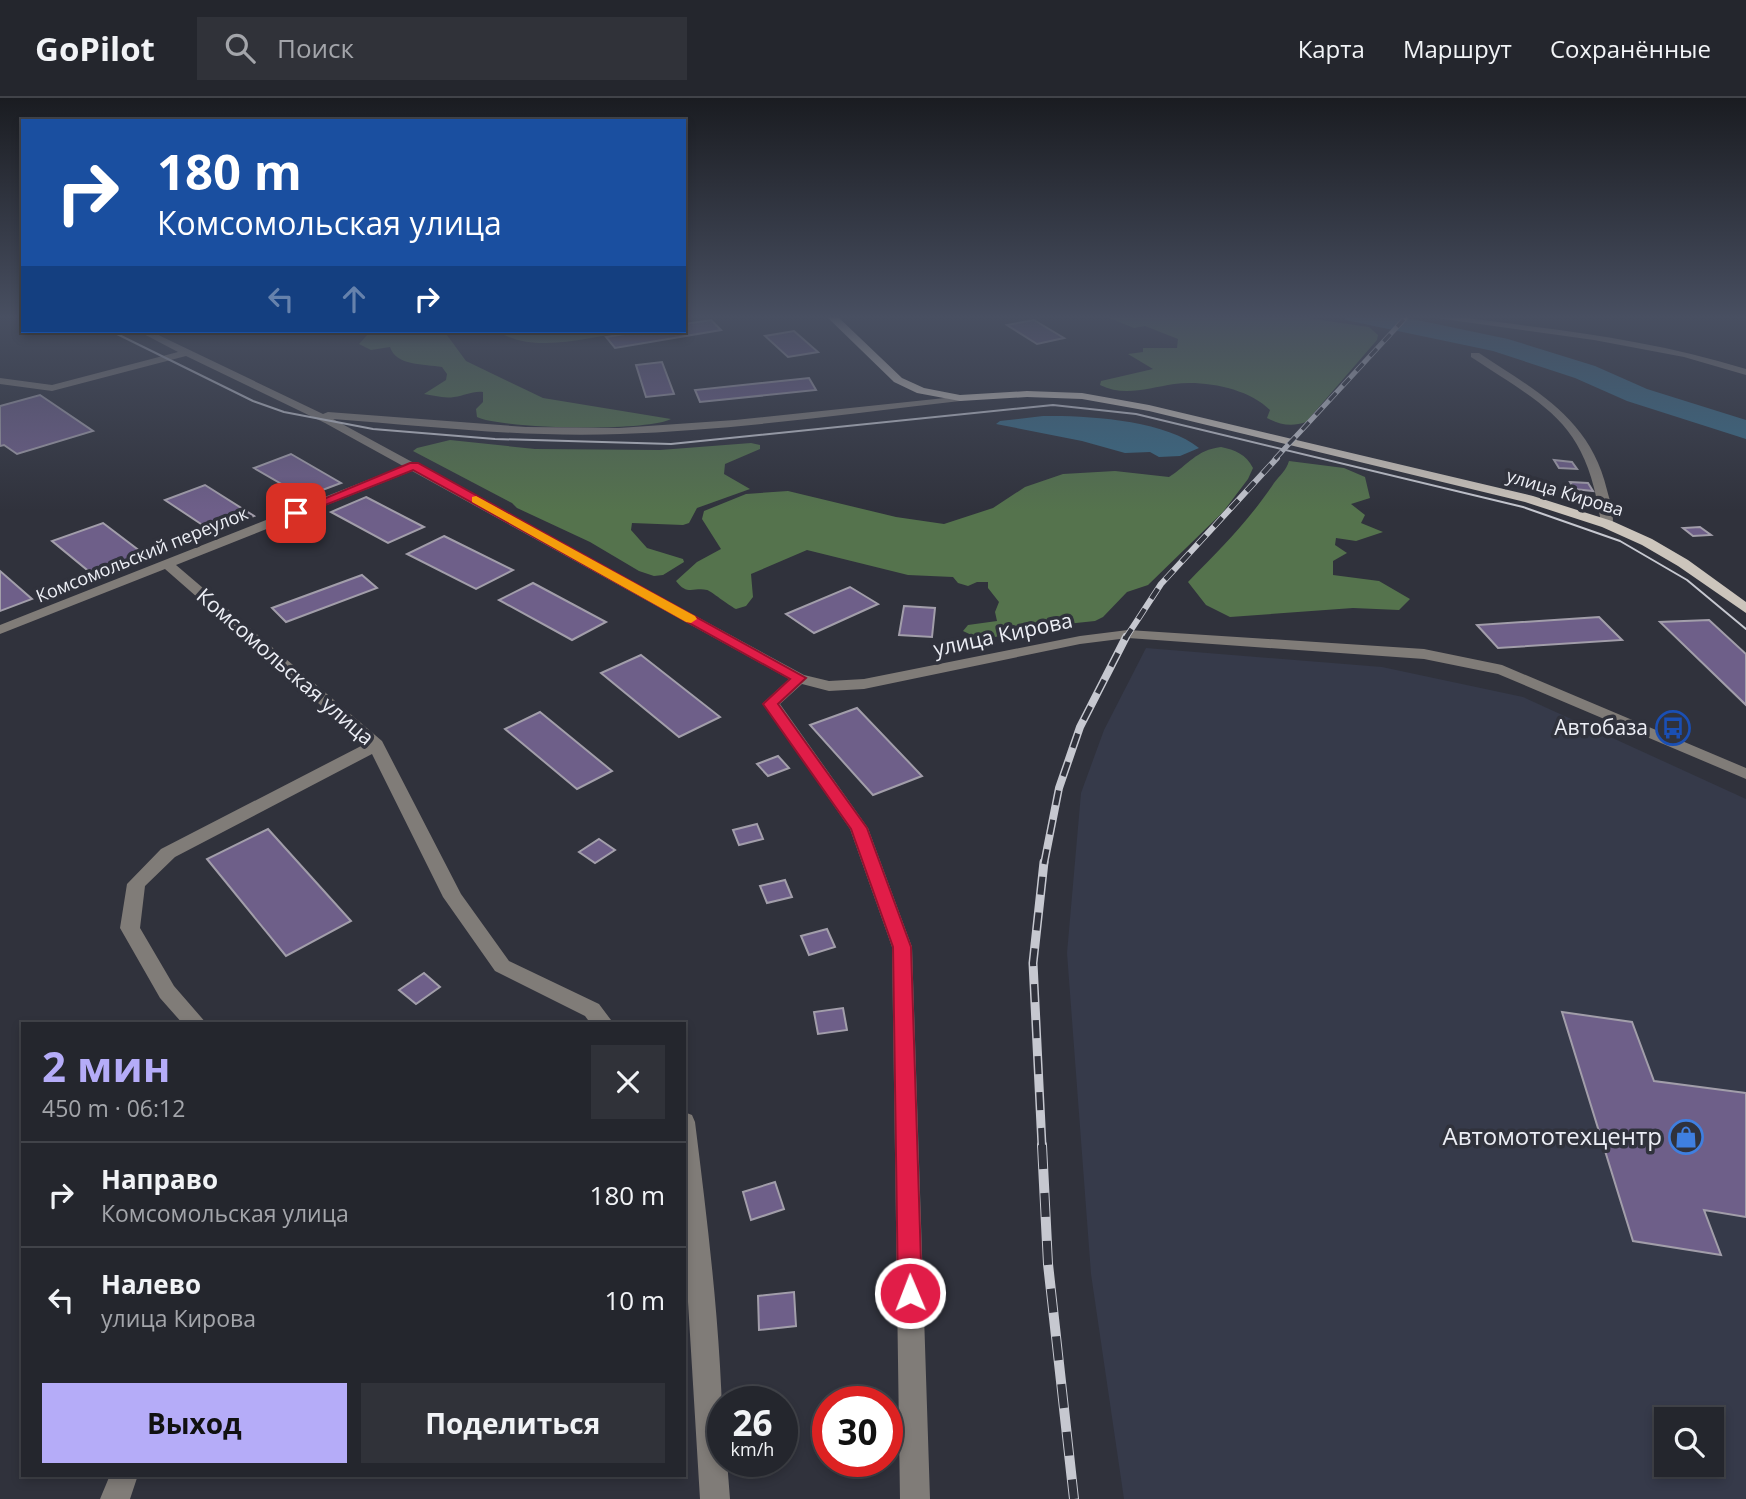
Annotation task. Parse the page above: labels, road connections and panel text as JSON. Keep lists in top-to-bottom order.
{
  "streets": {
    "main road": ["улица Кирова"],
    "street": ["Комсомольский переулок", "Комсомольская улица"]
  },
  "crossings": [
    ["улица Кирова", "Комсомольский переулок"],
    ["Комсомольский переулок", "Комсомольская улица"]
  ],
  "places": {
    "bus stop": ["Автобаза"],
    "shop": ["Автомототехцентр"]
  },
  "page": {
    "header": "GoPilot",
    "search": "Поиск",
    "nav": ["Карта", "Маршрут", "Сохранённые"],
    "turn": ["180 m", "Комсомольская улица"],
    "heading": ["2 мин", "450 m · 06:12"],
    "list": [
      {
        "name": "Направо",
        "note": "Комсомольская улица",
        "value": "180 m"
      },
      {
        "name": "Налево",
        "note": "улица Кирова",
        "value": "10 m"
      }
    ],
    "buttons": ["Выход", "Поделиться"],
    "speed": "26 km/h",
    "limit": "30"
  }
}
